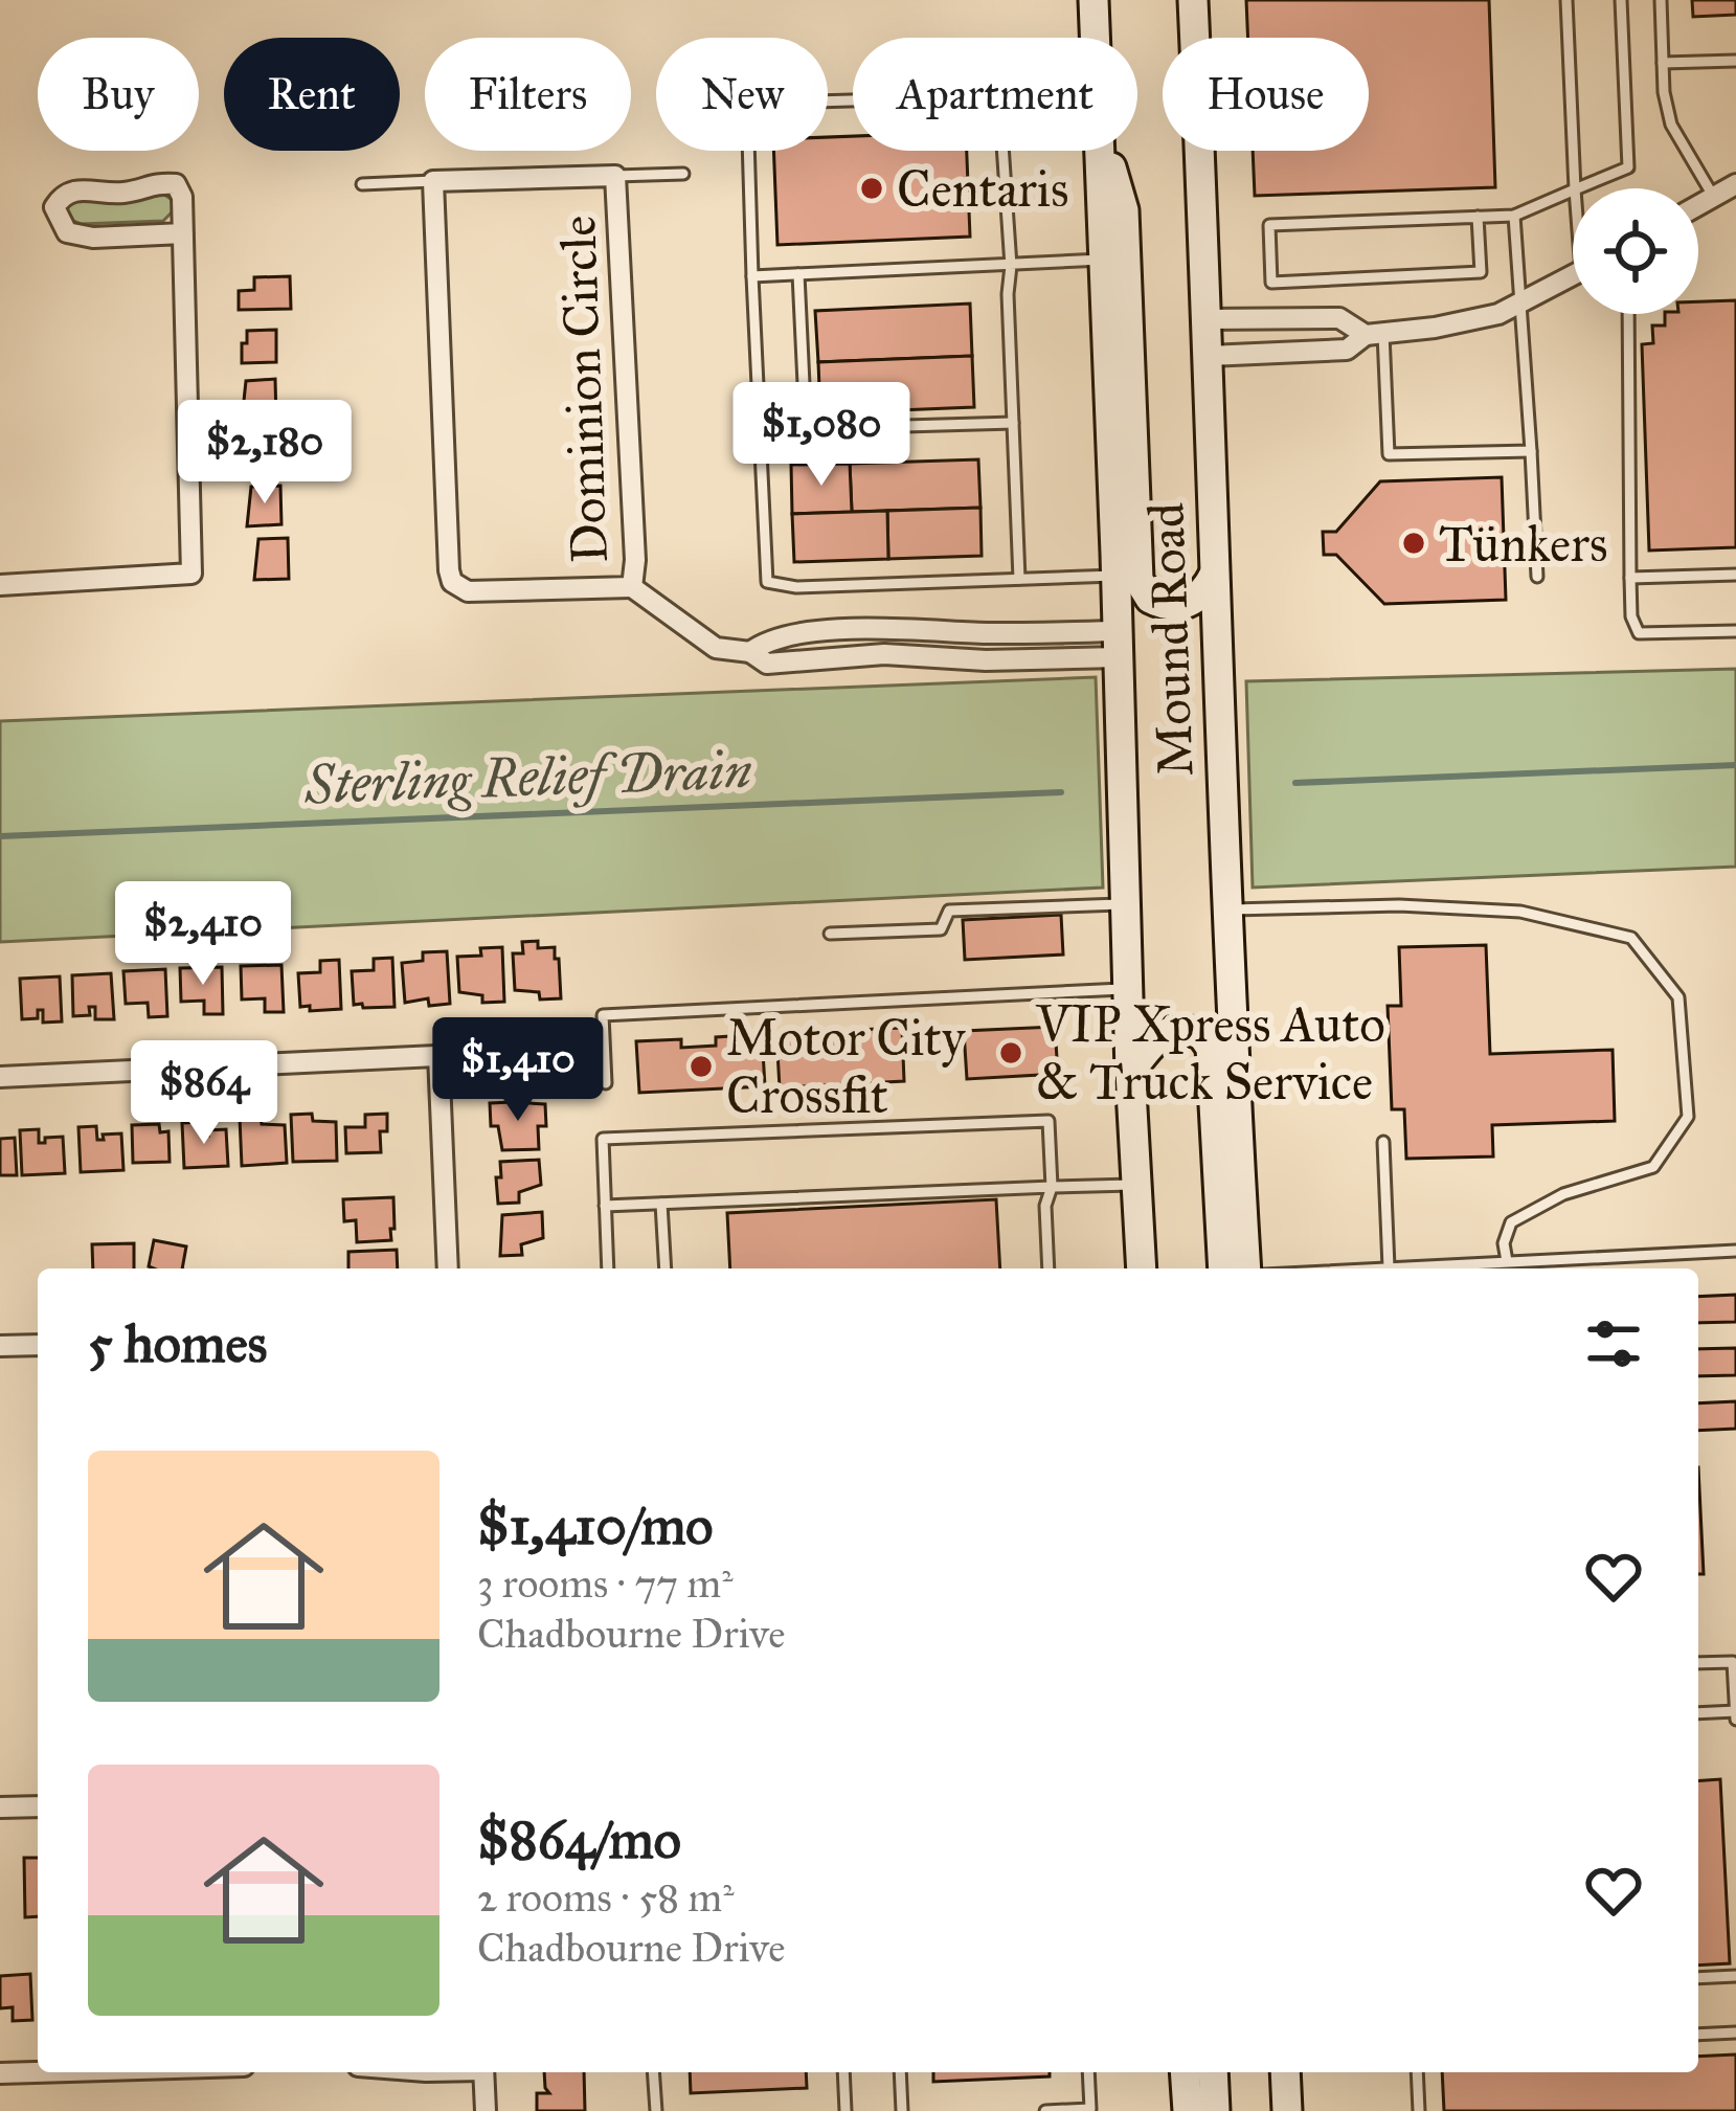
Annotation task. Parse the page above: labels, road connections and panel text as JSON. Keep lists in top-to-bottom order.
{
  "streets": {
    "main road": ["Mound Road"],
    "street": ["Dominion Circle"]
  },
  "water": ["Sterling Relief Drain"],
  "places": [
    "Centaris",
    "Tünkers",
    "VIP Xpress Auto & Truck Service",
    "Motor City Crossfit"
  ],
  "page": {
    "chip": [
      "Buy",
      "Rent",
      "Filters",
      "New",
      "Apartment",
      "House"
    ],
    "price": [
      "$1,080",
      "$2,180",
      "$2,410",
      "$1,410",
      "$864"
    ],
    "heading": "5 homes",
    "list": [
      {
        "name": "$1,410/mo",
        "note": "3 rooms · 77 m² · Chadbourne Drive"
      },
      {
        "name": "$864/mo",
        "note": "2 rooms · 58 m² · Chadbourne Drive"
      }
    ]
  }
}
